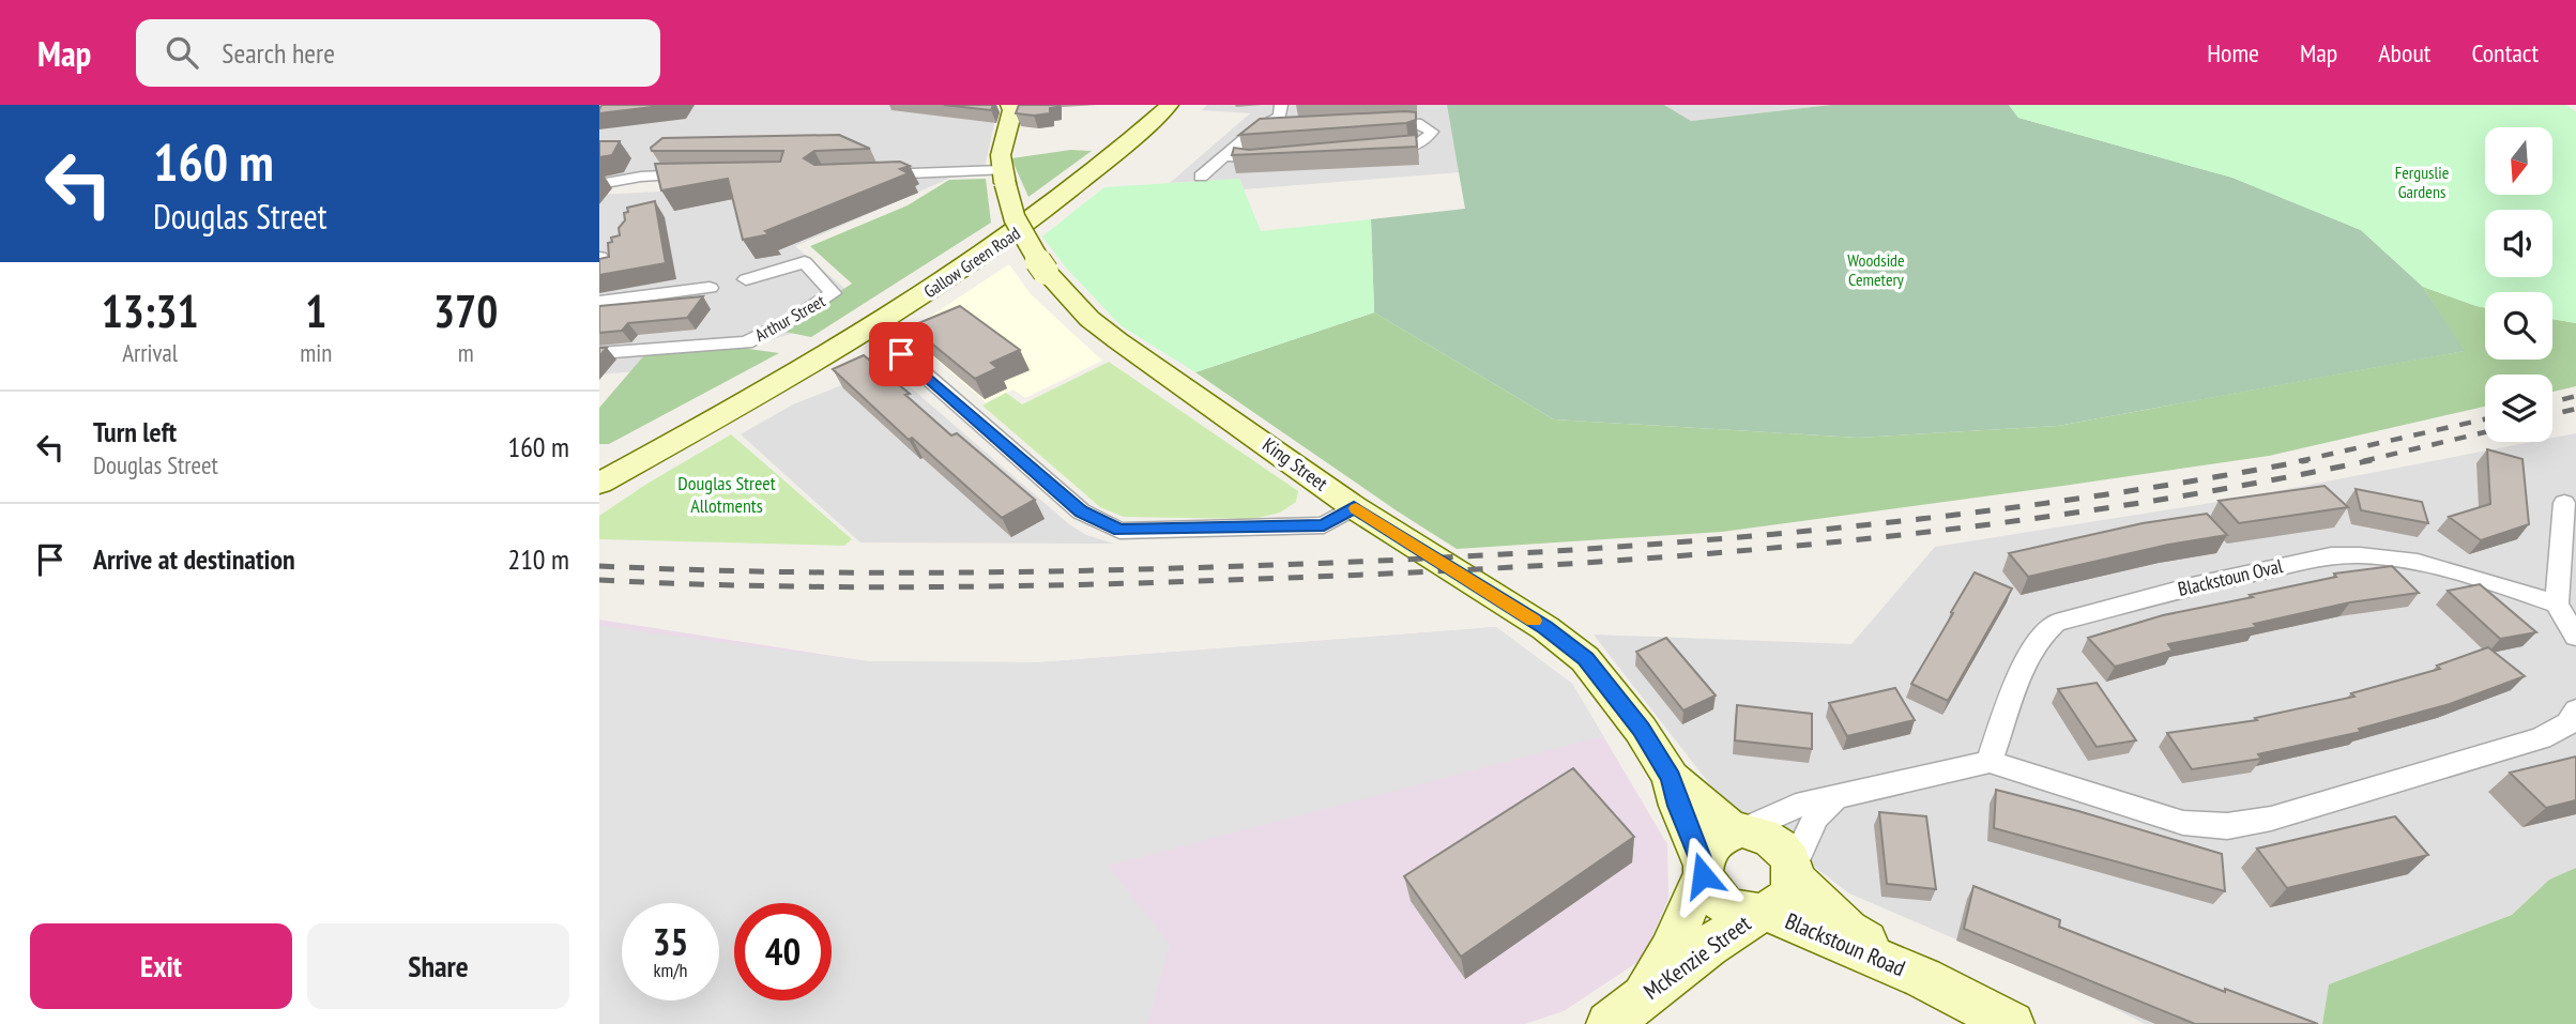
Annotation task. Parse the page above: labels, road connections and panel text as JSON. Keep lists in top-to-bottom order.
{
  "streets": {
    "street": [
      "Gallow Green Road",
      "Arthur Street",
      "King Street",
      "Blackstoun Oval",
      "Blackstoun Road",
      "McKenzie Street"
    ]
  },
  "crossings": [
    ["King Street", "Blackstoun Road"],
    ["King Street", "McKenzie Street"],
    ["Blackstoun Road", "McKenzie Street"]
  ],
  "parks": ["Ferguslie Gardens", "Woodside Cemetery", "Douglas Street Allotments"],
  "north": "bottom",
  "page": {
    "header": "Map",
    "search": "Search here",
    "nav": [
      "Home",
      "Map",
      "About",
      "Contact"
    ],
    "turn": ["160 m", "Douglas Street"],
    "eta": [
      "13:31",
      "Arrival",
      "1",
      "min",
      "370",
      "m"
    ],
    "list": [
      {
        "name": "Turn left",
        "note": "Douglas Street",
        "value": "160 m"
      },
      {
        "name": "Arrive at destination",
        "value": "210 m"
      }
    ],
    "speed": "35 km/h",
    "limit": "40",
    "buttons": ["Exit", "Share"]
  }
}
